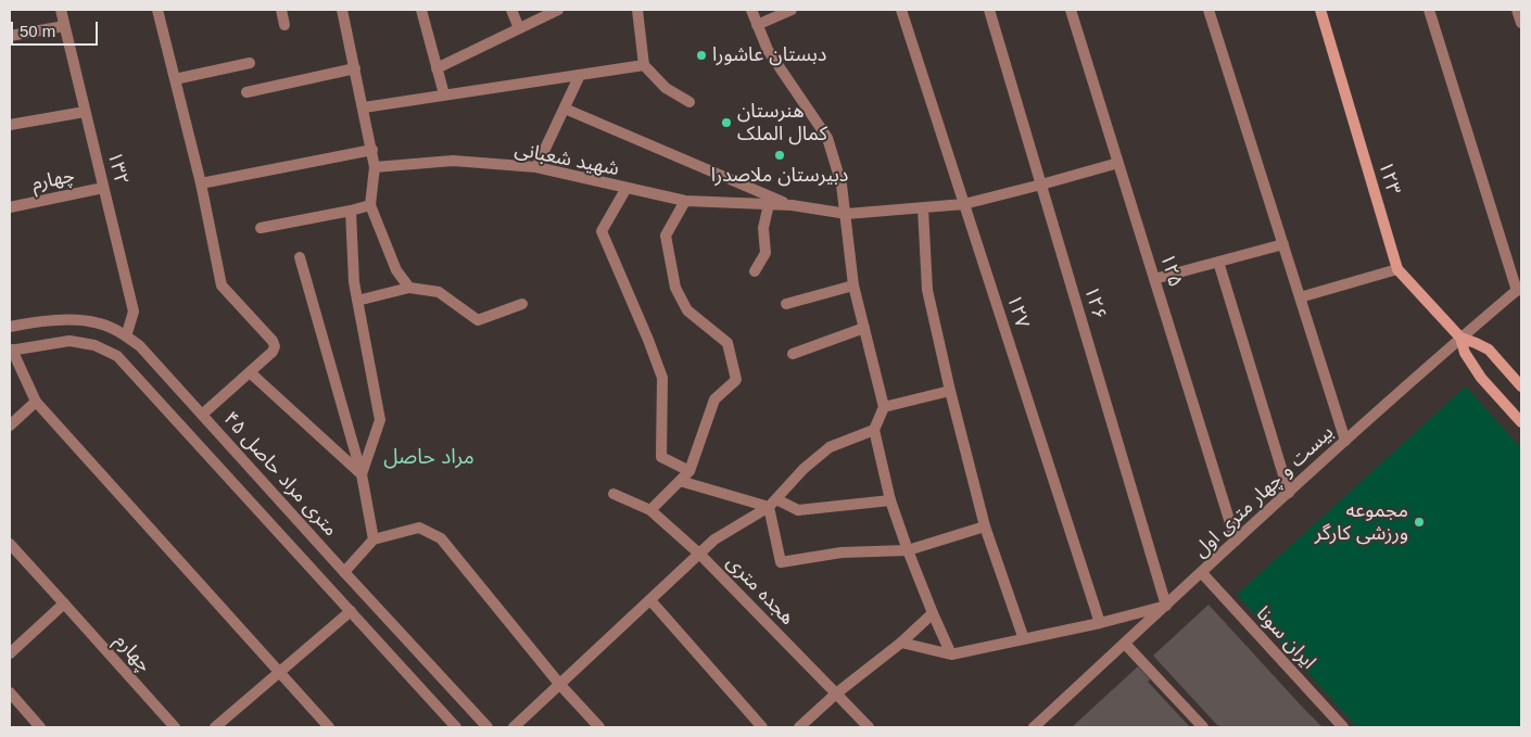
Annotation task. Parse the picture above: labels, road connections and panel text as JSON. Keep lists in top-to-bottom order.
{
  "streets": {
    "main road": ["۱۲۳"],
    "street": [
      "شهید شعبانی",
      "۱۳۲",
      "چهارم",
      "۱۲۵",
      "۱۲۶",
      "۱۲۷",
      "۴۵ متری مراد حاصل",
      "بیست و چهار متری اول",
      "هجده متری",
      "ایران سونا"
    ]
  },
  "crossings": [
    ["شهید شعبانی", "۱۲۵"],
    ["شهید شعبانی", "۱۲۶"],
    ["شهید شعبانی", "۱۲۷"],
    ["۱۳۲", "چهارم"],
    ["۱۳۲", "۴۵ متری مراد حاصل"],
    ["۱۲۳", "بیست و چهار متری اول"],
    ["۱۲۵", "بیست و چهار متری اول"],
    ["۱۲۶", "بیست و چهار متری اول"],
    ["بیست و چهار متری اول", "ایران سونا"]
  ],
  "districts": ["مراد حاصل"],
  "places": [
    "دبستان عاشورا",
    "هنرستان کمال الملک",
    "دبیرستان ملاصدرا",
    "مجموعه ورزشی کارگر"
  ],
  "scale_bar": "50 m"
}
